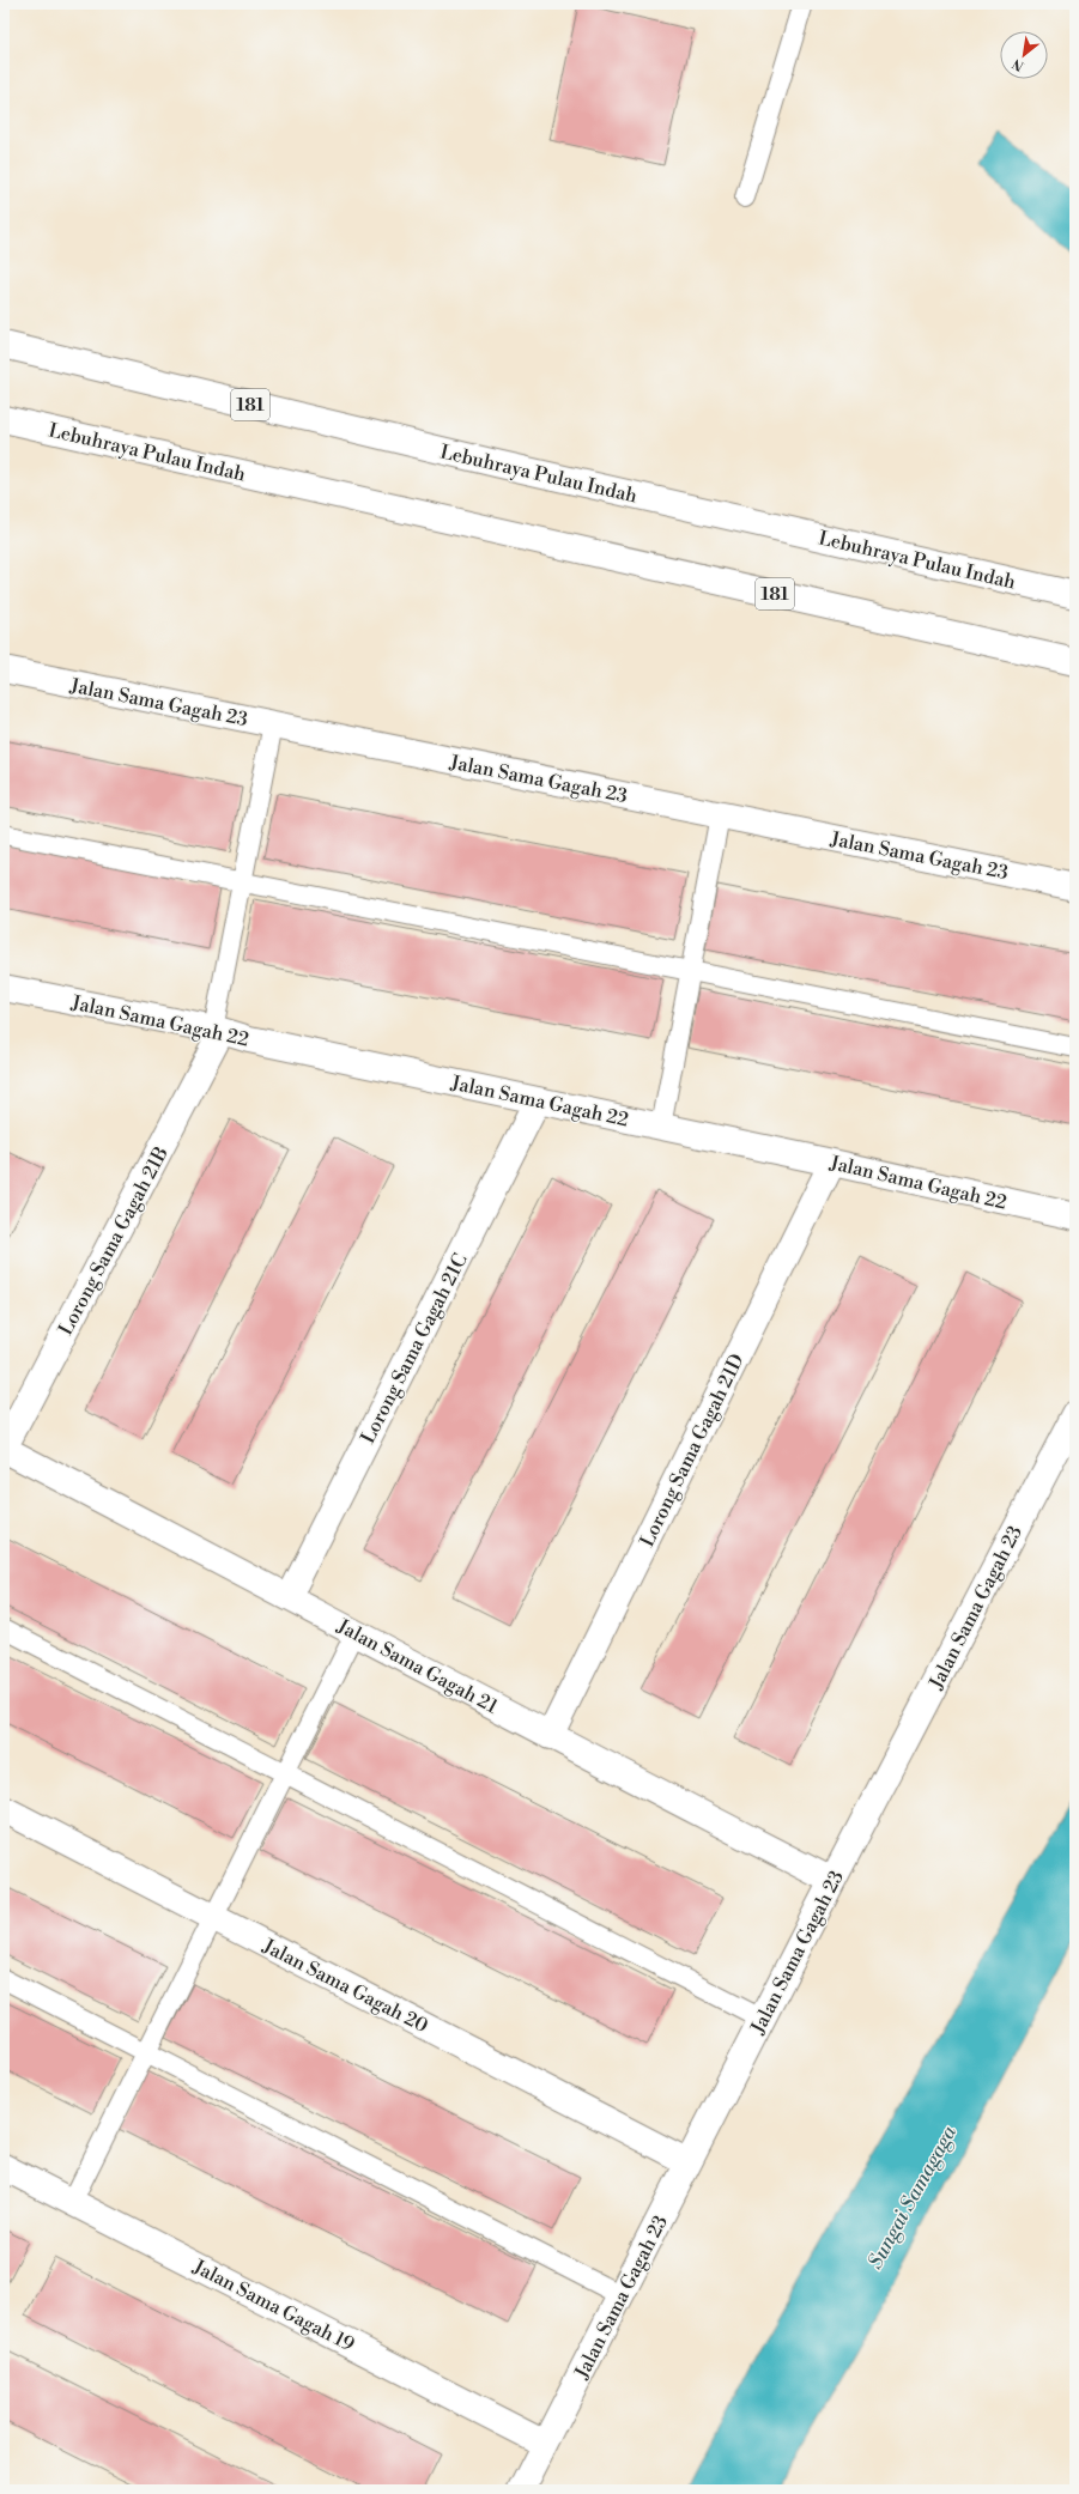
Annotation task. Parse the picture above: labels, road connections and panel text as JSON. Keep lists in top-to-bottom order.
{
  "streets": {
    "street": [
      "181",
      "Lebuhraya Pulau Indah",
      "Jalan Sama Gagah 23",
      "Jalan Sama Gagah 22",
      "Lorong Sama Gagah 21B",
      "Lorong Sama Gagah 21C",
      "Lorong Sama Gagah 21D",
      "Jalan Sama Gagah 21",
      "Jalan Sama Gagah 20",
      "Jalan Sama Gagah 19"
    ]
  },
  "crossings": [
    ["Jalan Sama Gagah 23", "Jalan Sama Gagah 21"],
    ["Jalan Sama Gagah 23", "Jalan Sama Gagah 20"],
    ["Jalan Sama Gagah 23", "Jalan Sama Gagah 19"],
    ["Jalan Sama Gagah 22", "Lorong Sama Gagah 21B"],
    ["Jalan Sama Gagah 22", "Lorong Sama Gagah 21C"],
    ["Jalan Sama Gagah 22", "Lorong Sama Gagah 21D"],
    ["Lorong Sama Gagah 21B", "Jalan Sama Gagah 21"],
    ["Lorong Sama Gagah 21C", "Jalan Sama Gagah 21"],
    ["Lorong Sama Gagah 21D", "Jalan Sama Gagah 21"]
  ],
  "water": ["Sungai Samagaga"],
  "north": "bottom left"
}
